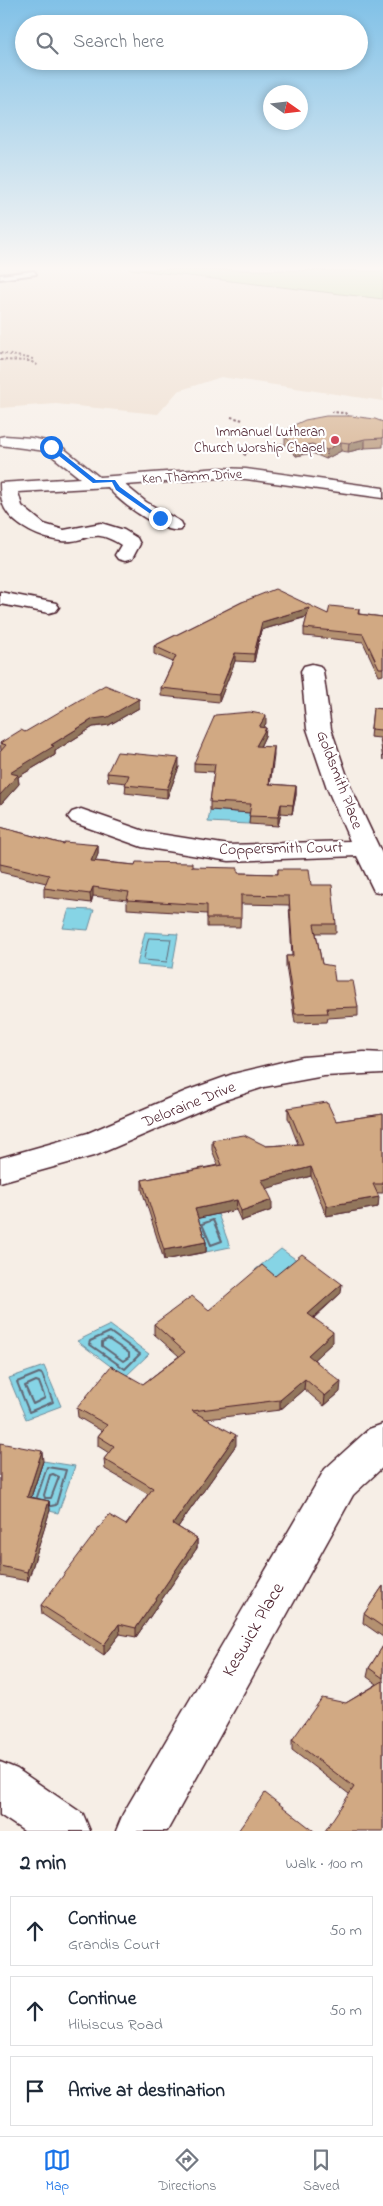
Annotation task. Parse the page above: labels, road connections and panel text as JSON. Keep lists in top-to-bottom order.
{
  "streets": {
    "street": [
      "Ken Thamm Drive",
      "Goldsmith Place",
      "Coppersmith Court",
      "Deloraine Drive",
      "Keswick Place"
    ]
  },
  "crossings": [
    ["Goldsmith Place", "Coppersmith Court"]
  ],
  "places": ["Immanuel Lutheran Church Worship Chapel"],
  "north": "right",
  "page": {
    "search": "Search here",
    "heading": ["2 min", "Walk · 100 m"],
    "list": [
      ["Continue", "Grandis Court", "50 m"],
      ["Continue", "Hibiscus Road", "50 m"],
      "Arrive at destination"
    ],
    "nav": ["Map", "Directions", "Saved"]
  }
}
